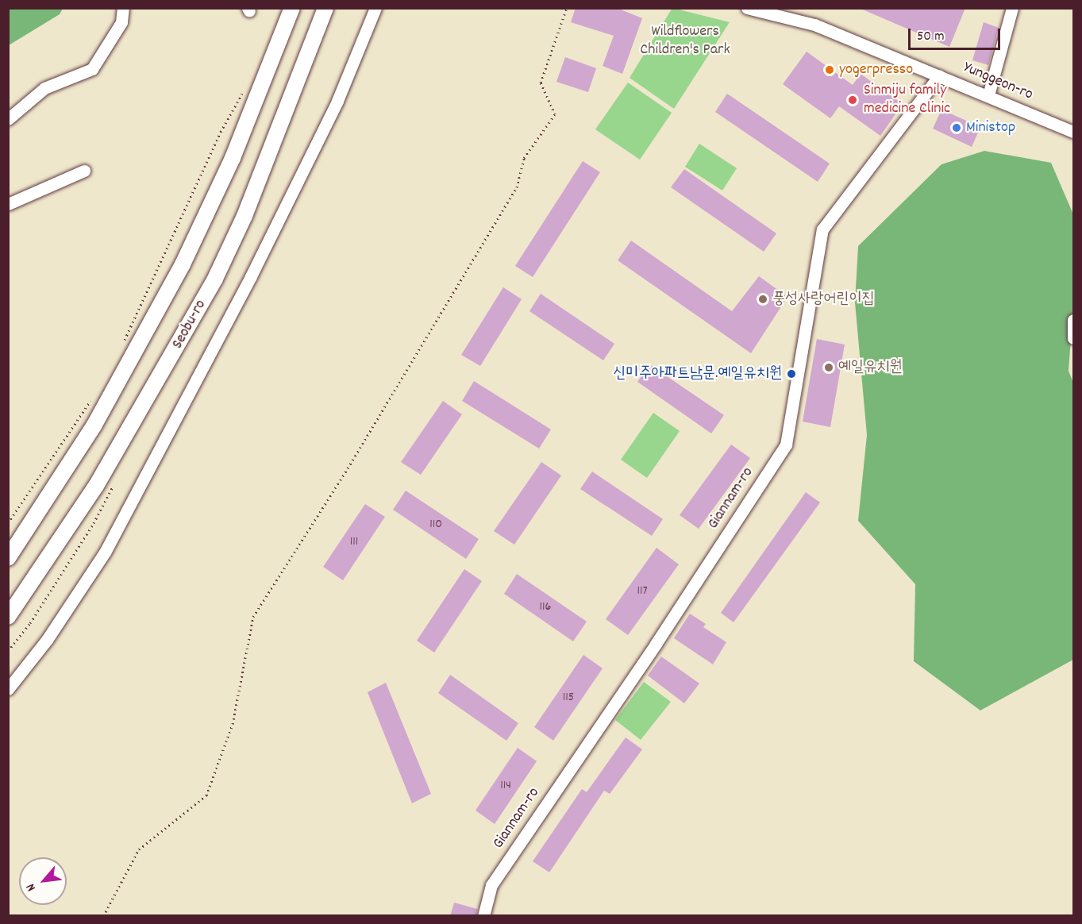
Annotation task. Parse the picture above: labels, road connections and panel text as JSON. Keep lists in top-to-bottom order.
{
  "streets": {
    "main road": ["Seobu-ro"],
    "street": ["Yunggeon-ro", "Giannam-ro"]
  },
  "crossings": [
    ["Yunggeon-ro", "Giannam-ro"]
  ],
  "parks": ["Wildflowers Children's Park"],
  "places": [
    "yogerpresso",
    "Sinmiju family medicine Clinic",
    "Ministop",
    "풍성사랑어린이집",
    "예일유치원",
    "신미주아파트남문.예일유치원"
  ],
  "house_numbers": [
    "110",
    "111",
    "117",
    "116",
    "115",
    "114"
  ],
  "scale_bar": "50 m",
  "north": "bottom left"
}
